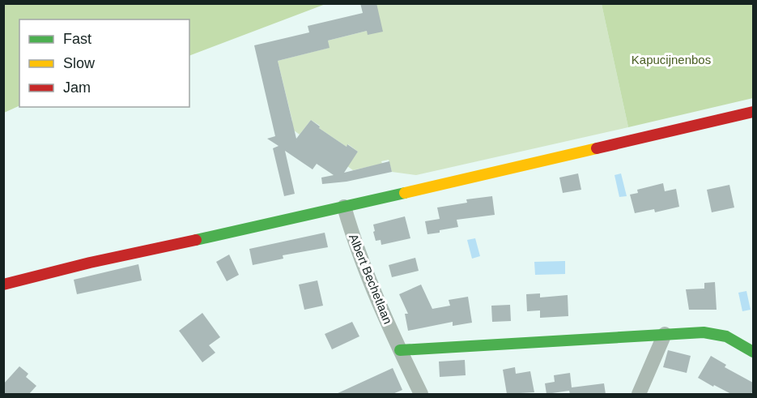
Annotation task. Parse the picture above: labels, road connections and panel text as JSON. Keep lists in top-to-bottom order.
{
  "streets": {
    "street": ["Albert Bechetlaan"]
  },
  "parks": ["Kapucijnenbos"],
  "legend": ["Fast", "Slow", "Jam"]
}
